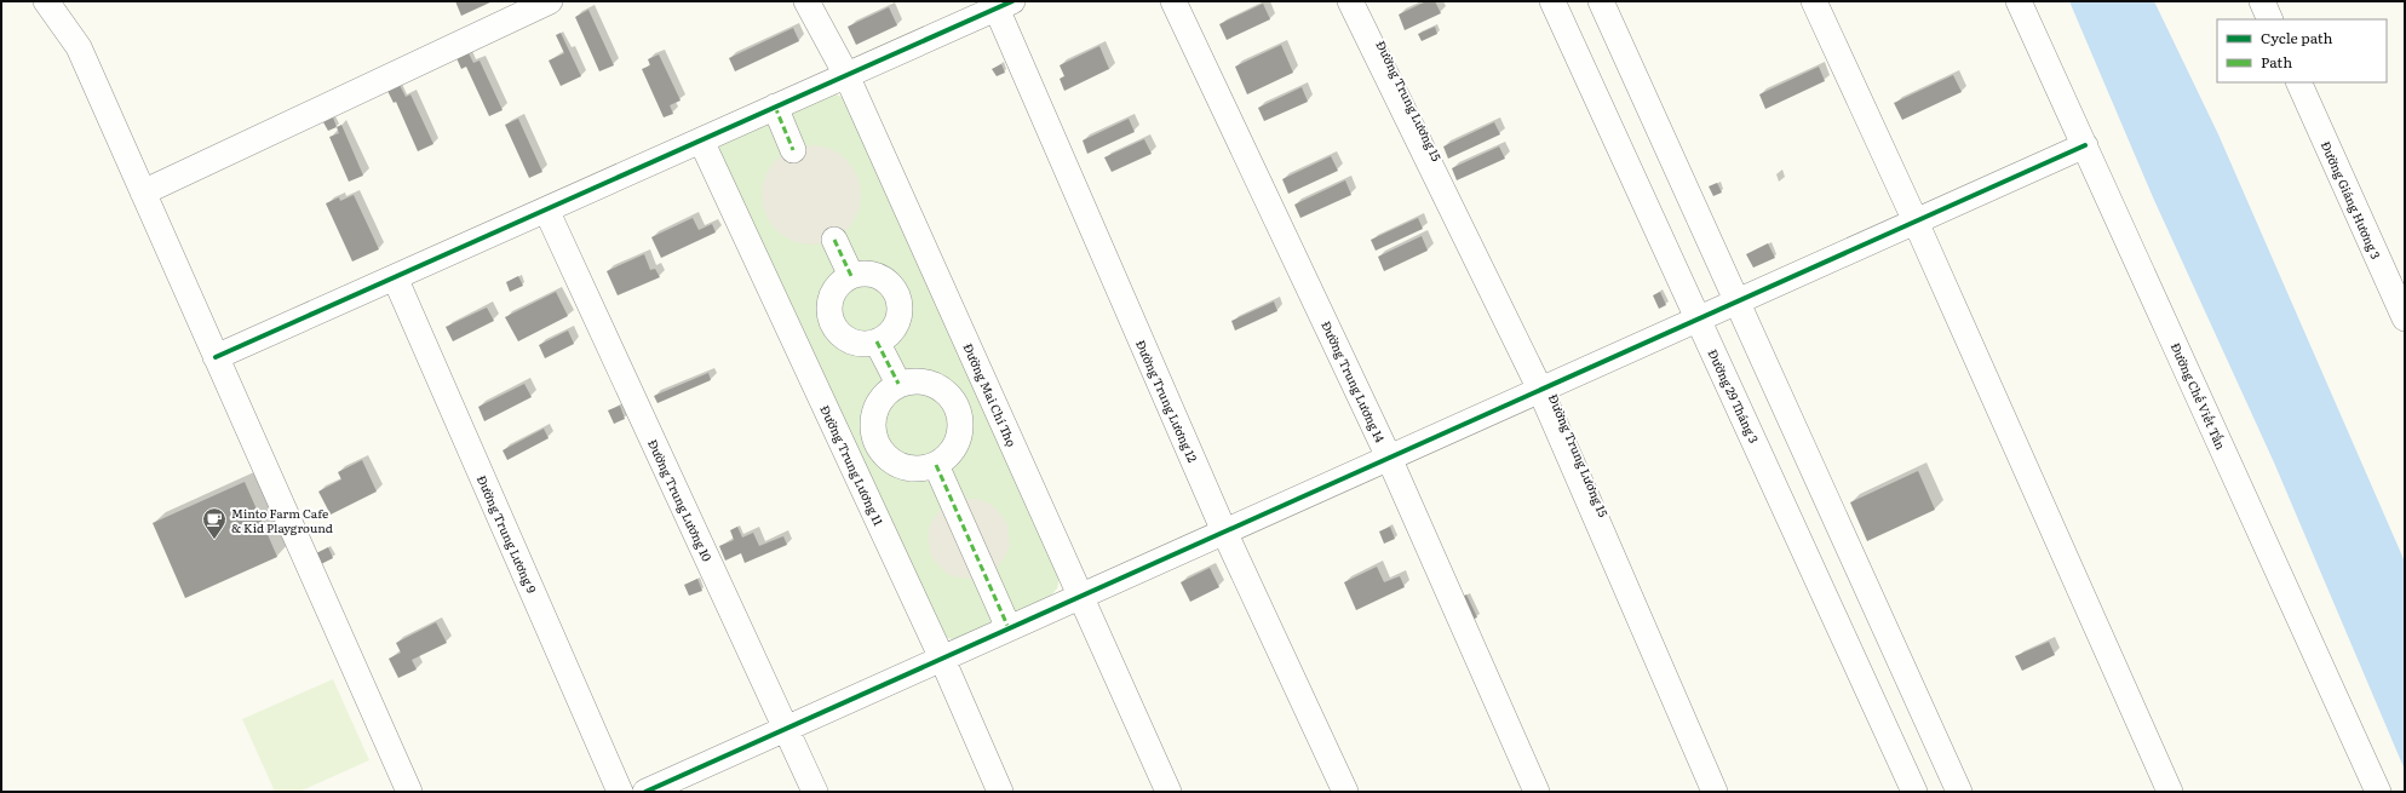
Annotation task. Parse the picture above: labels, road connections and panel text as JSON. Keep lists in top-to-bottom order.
{
  "streets": {
    "street": [
      "Đường Trung Lương 15",
      "Đường Giáng Hương 3",
      "Đường Trung Lương 14",
      "Đường Mai Chí Thọ",
      "Đường 29 Tháng 3",
      "Đường Chế Viết Tấn",
      "Đường Trung Lương 12",
      "Đường Trung Lương 11",
      "Đường Trung Lương 10",
      "Đường Trung Lương 9"
    ]
  },
  "places": {
    "cafe": ["Minto Farm Cafe & Kid Playground"]
  },
  "legend": ["Cycle path", "Path"]
}
